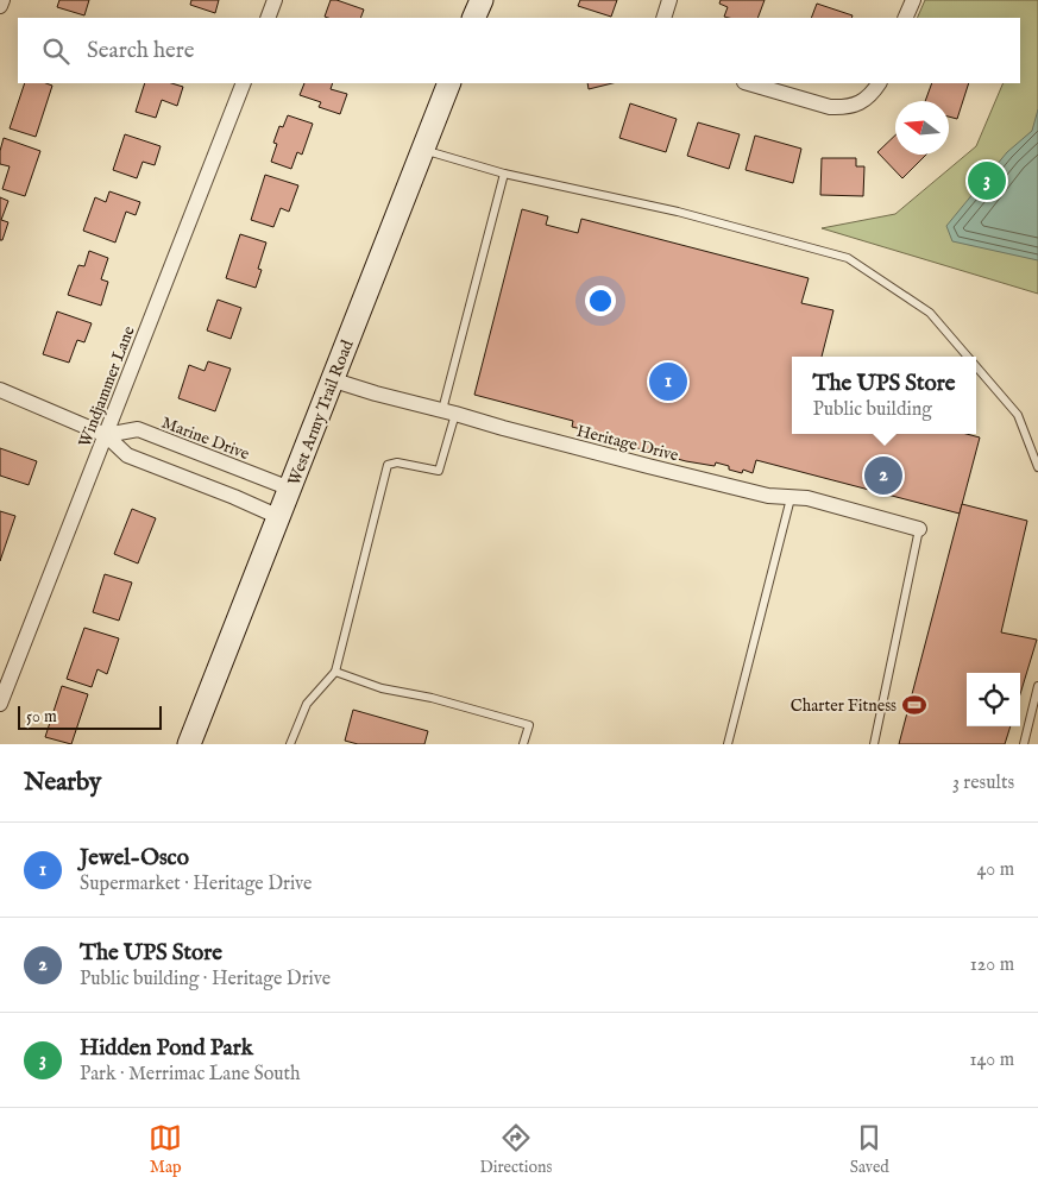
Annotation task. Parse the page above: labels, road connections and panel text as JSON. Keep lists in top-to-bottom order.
{
  "streets": {
    "main road": ["West Army Trail Road"],
    "street": ["Windjammer Lane", "Marine Drive", "Heritage Drive"]
  },
  "crossings": [
    ["Windjammer Lane", "Marine Drive"],
    ["West Army Trail Road", "Marine Drive"],
    ["West Army Trail Road", "Heritage Drive"]
  ],
  "places": {
    "sports": ["Charter Fitness"]
  },
  "scale_bar": "50 m",
  "north": "left",
  "page": {
    "search": "Search here",
    "pins": ["3", "1", "2"],
    "popup": ["The UPS Store", "Public building"],
    "scale": "50 m",
    "heading": ["Nearby", "3 results"],
    "list": [
      {
        "mark": "1",
        "name": "Jewel-Osco",
        "note": "Supermarket · Heritage Drive",
        "value": "40 m"
      },
      {
        "mark": "2",
        "name": "The UPS Store",
        "note": "Public building · Heritage Drive",
        "value": "120 m"
      },
      {
        "mark": "3",
        "name": "Hidden Pond Park",
        "note": "Park · Merrimac Lane South",
        "value": "140 m"
      }
    ],
    "nav": ["Map", "Directions", "Saved"]
  }
}
